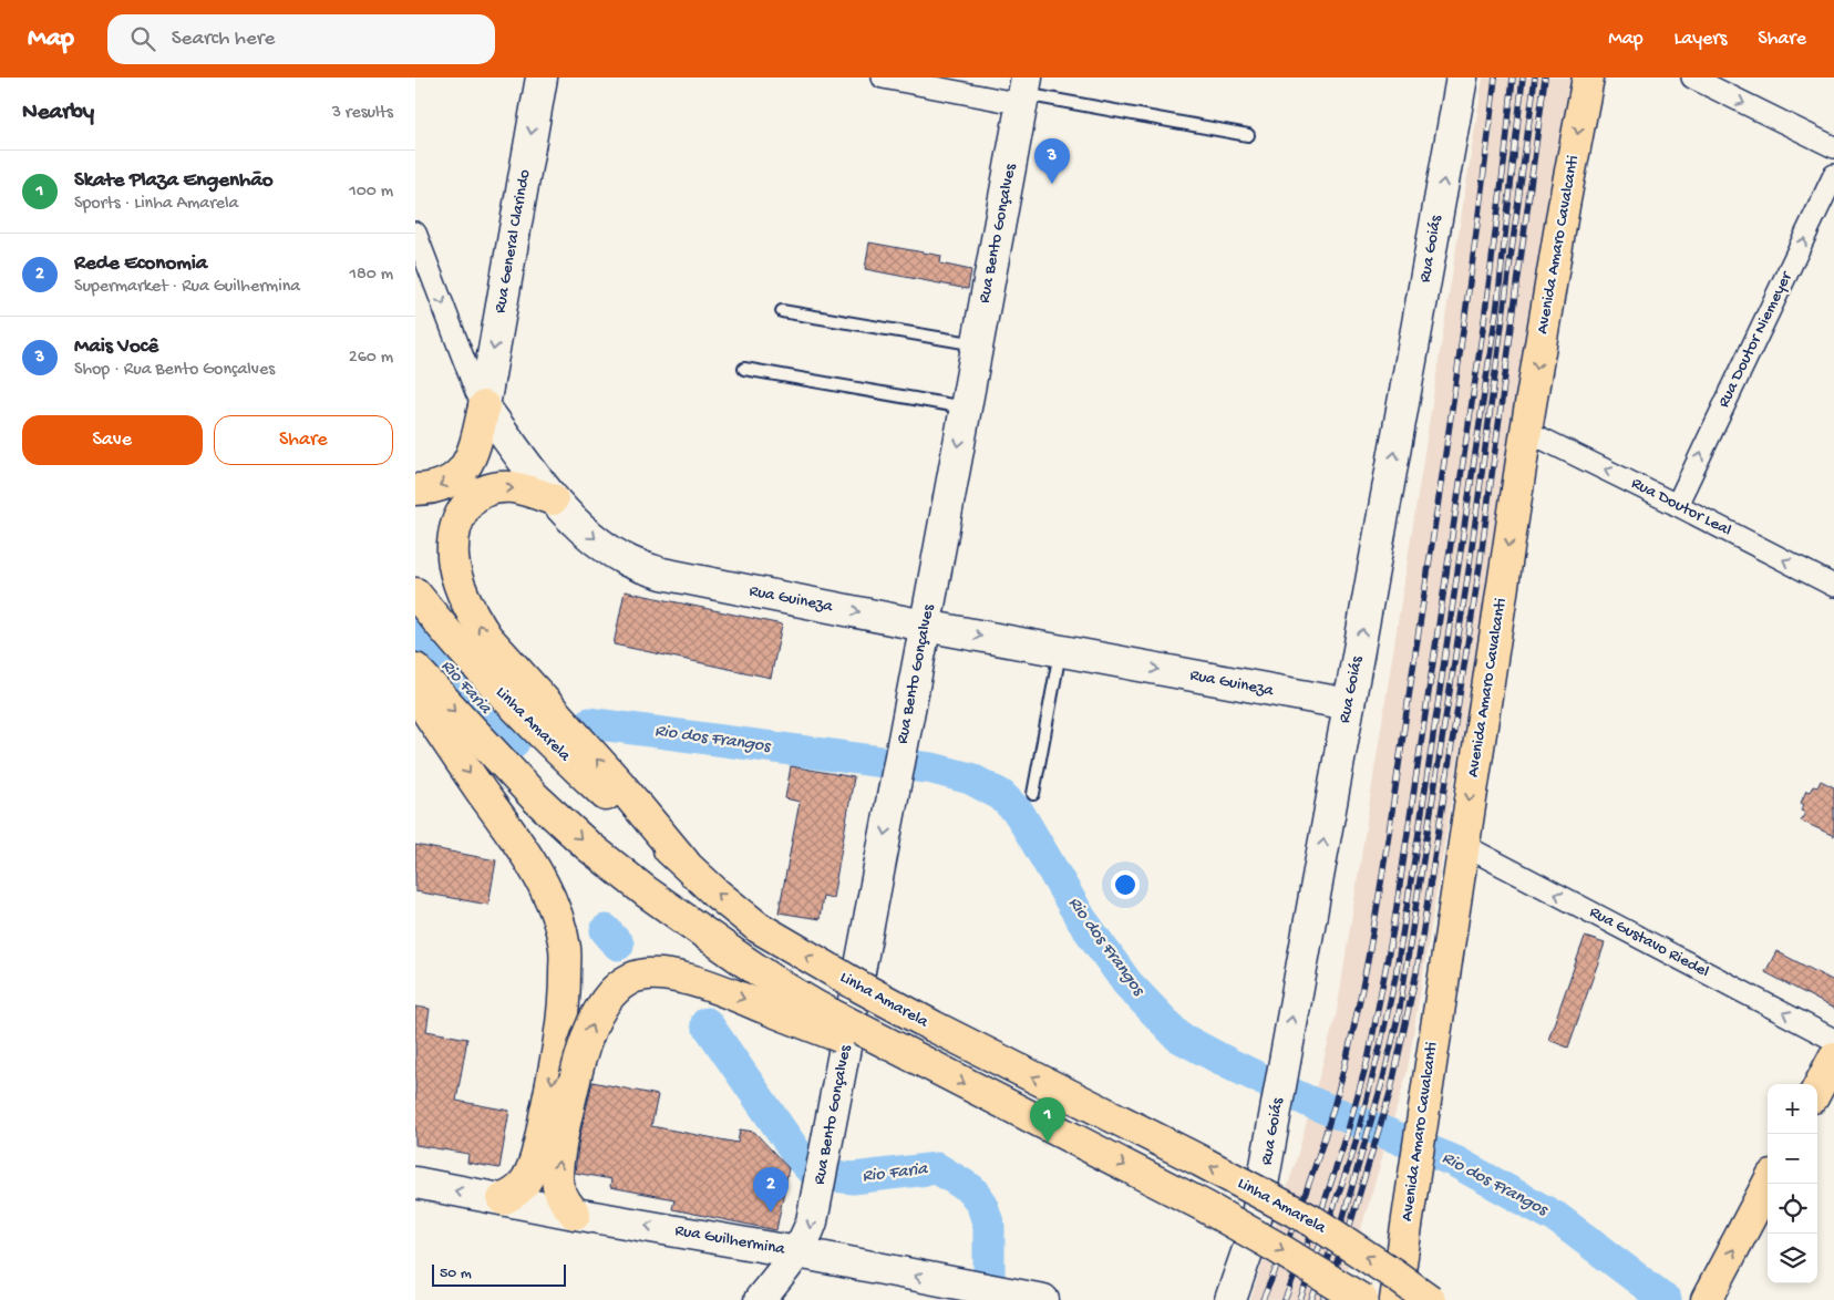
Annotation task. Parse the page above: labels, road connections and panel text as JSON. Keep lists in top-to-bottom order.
{
  "streets": {
    "main road": ["Avenida Amaro Cavalcanti", "Linha Amarela"],
    "street": [
      "Rua Bento Gonçalves",
      "Rua General Clarindo",
      "Rua Goiás",
      "Rua Doutor Niemeyer",
      "Rua Doutor Leal",
      "Rua Guineza",
      "Rua Gustavo Riedel",
      "Rua Guilhermina"
    ]
  },
  "crossings": [
    ["Rua Bento Gonçalves", "Rua Guineza"],
    ["Rua Bento Gonçalves", "Rua Guilhermina"],
    ["Rua General Clarindo", "Rua Guineza"],
    ["Avenida Amaro Cavalcanti", "Rua Doutor Leal"],
    ["Avenida Amaro Cavalcanti", "Rua Gustavo Riedel"],
    ["Rua Goiás", "Rua Guineza"],
    ["Rua Doutor Niemeyer", "Rua Doutor Leal"]
  ],
  "one_way": [
    "Rua Bento Gonçalves",
    "Rua General Clarindo",
    "Avenida Amaro Cavalcanti",
    "Rua Goiás",
    "Rua Doutor Niemeyer",
    "Rua Doutor Leal",
    "Rua Guineza",
    "Rua Gustavo Riedel",
    "Rua Guilhermina"
  ],
  "water": ["Rio Faria", "Rio dos Frangos"],
  "scale_bar": "50 m",
  "page": {
    "header": "Map",
    "search": "Search here",
    "nav": ["Map", "Layers", "Share"],
    "heading": ["Nearby", "3 results"],
    "pins": ["3", "1", "2"],
    "list": [
      {
        "mark": "1",
        "name": "Skate Plaza Engenhão",
        "note": "Sports · Linha Amarela",
        "value": "100 m"
      },
      {
        "mark": "2",
        "name": "Rede Economia",
        "note": "Supermarket · Rua Guilhermina",
        "value": "180 m"
      },
      {
        "mark": "3",
        "name": "Mais Você",
        "note": "Shop · Rua Bento Gonçalves",
        "value": "260 m"
      }
    ],
    "buttons": ["Save", "Share"],
    "map_buttons": ["+", "−"],
    "scale": "50 m"
  }
}
